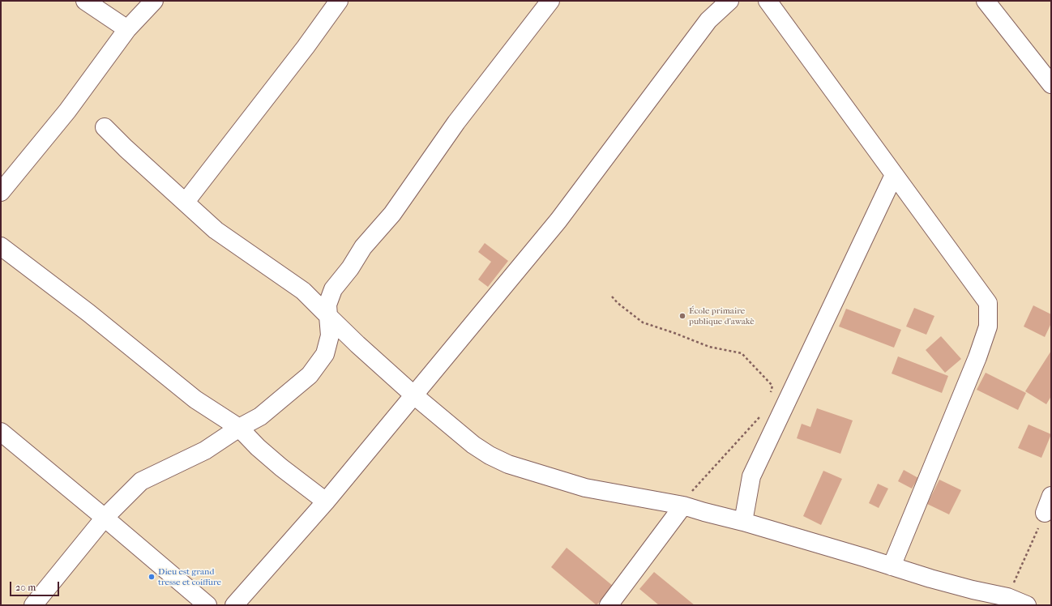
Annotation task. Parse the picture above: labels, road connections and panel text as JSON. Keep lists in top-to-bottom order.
{
  "places": ["École primaire publique d'awakè", "Dieu est grand tresse et coiffure"],
  "scale_bar": "20 m"
}
